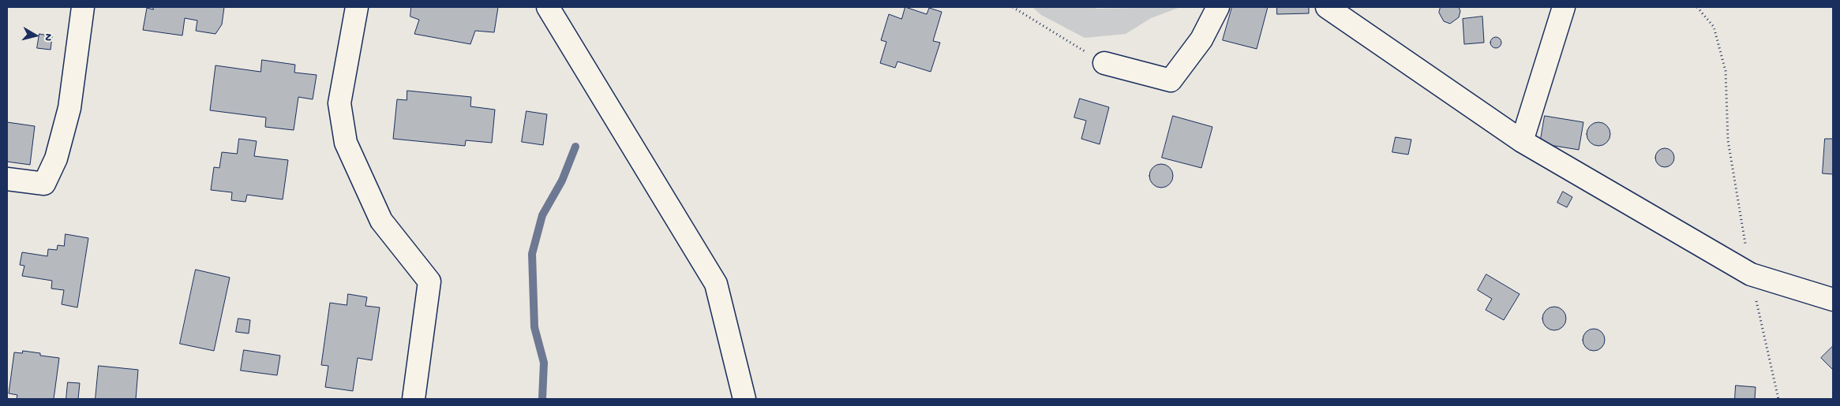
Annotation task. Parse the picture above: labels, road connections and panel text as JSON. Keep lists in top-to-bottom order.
{
  "north": "right"
}
